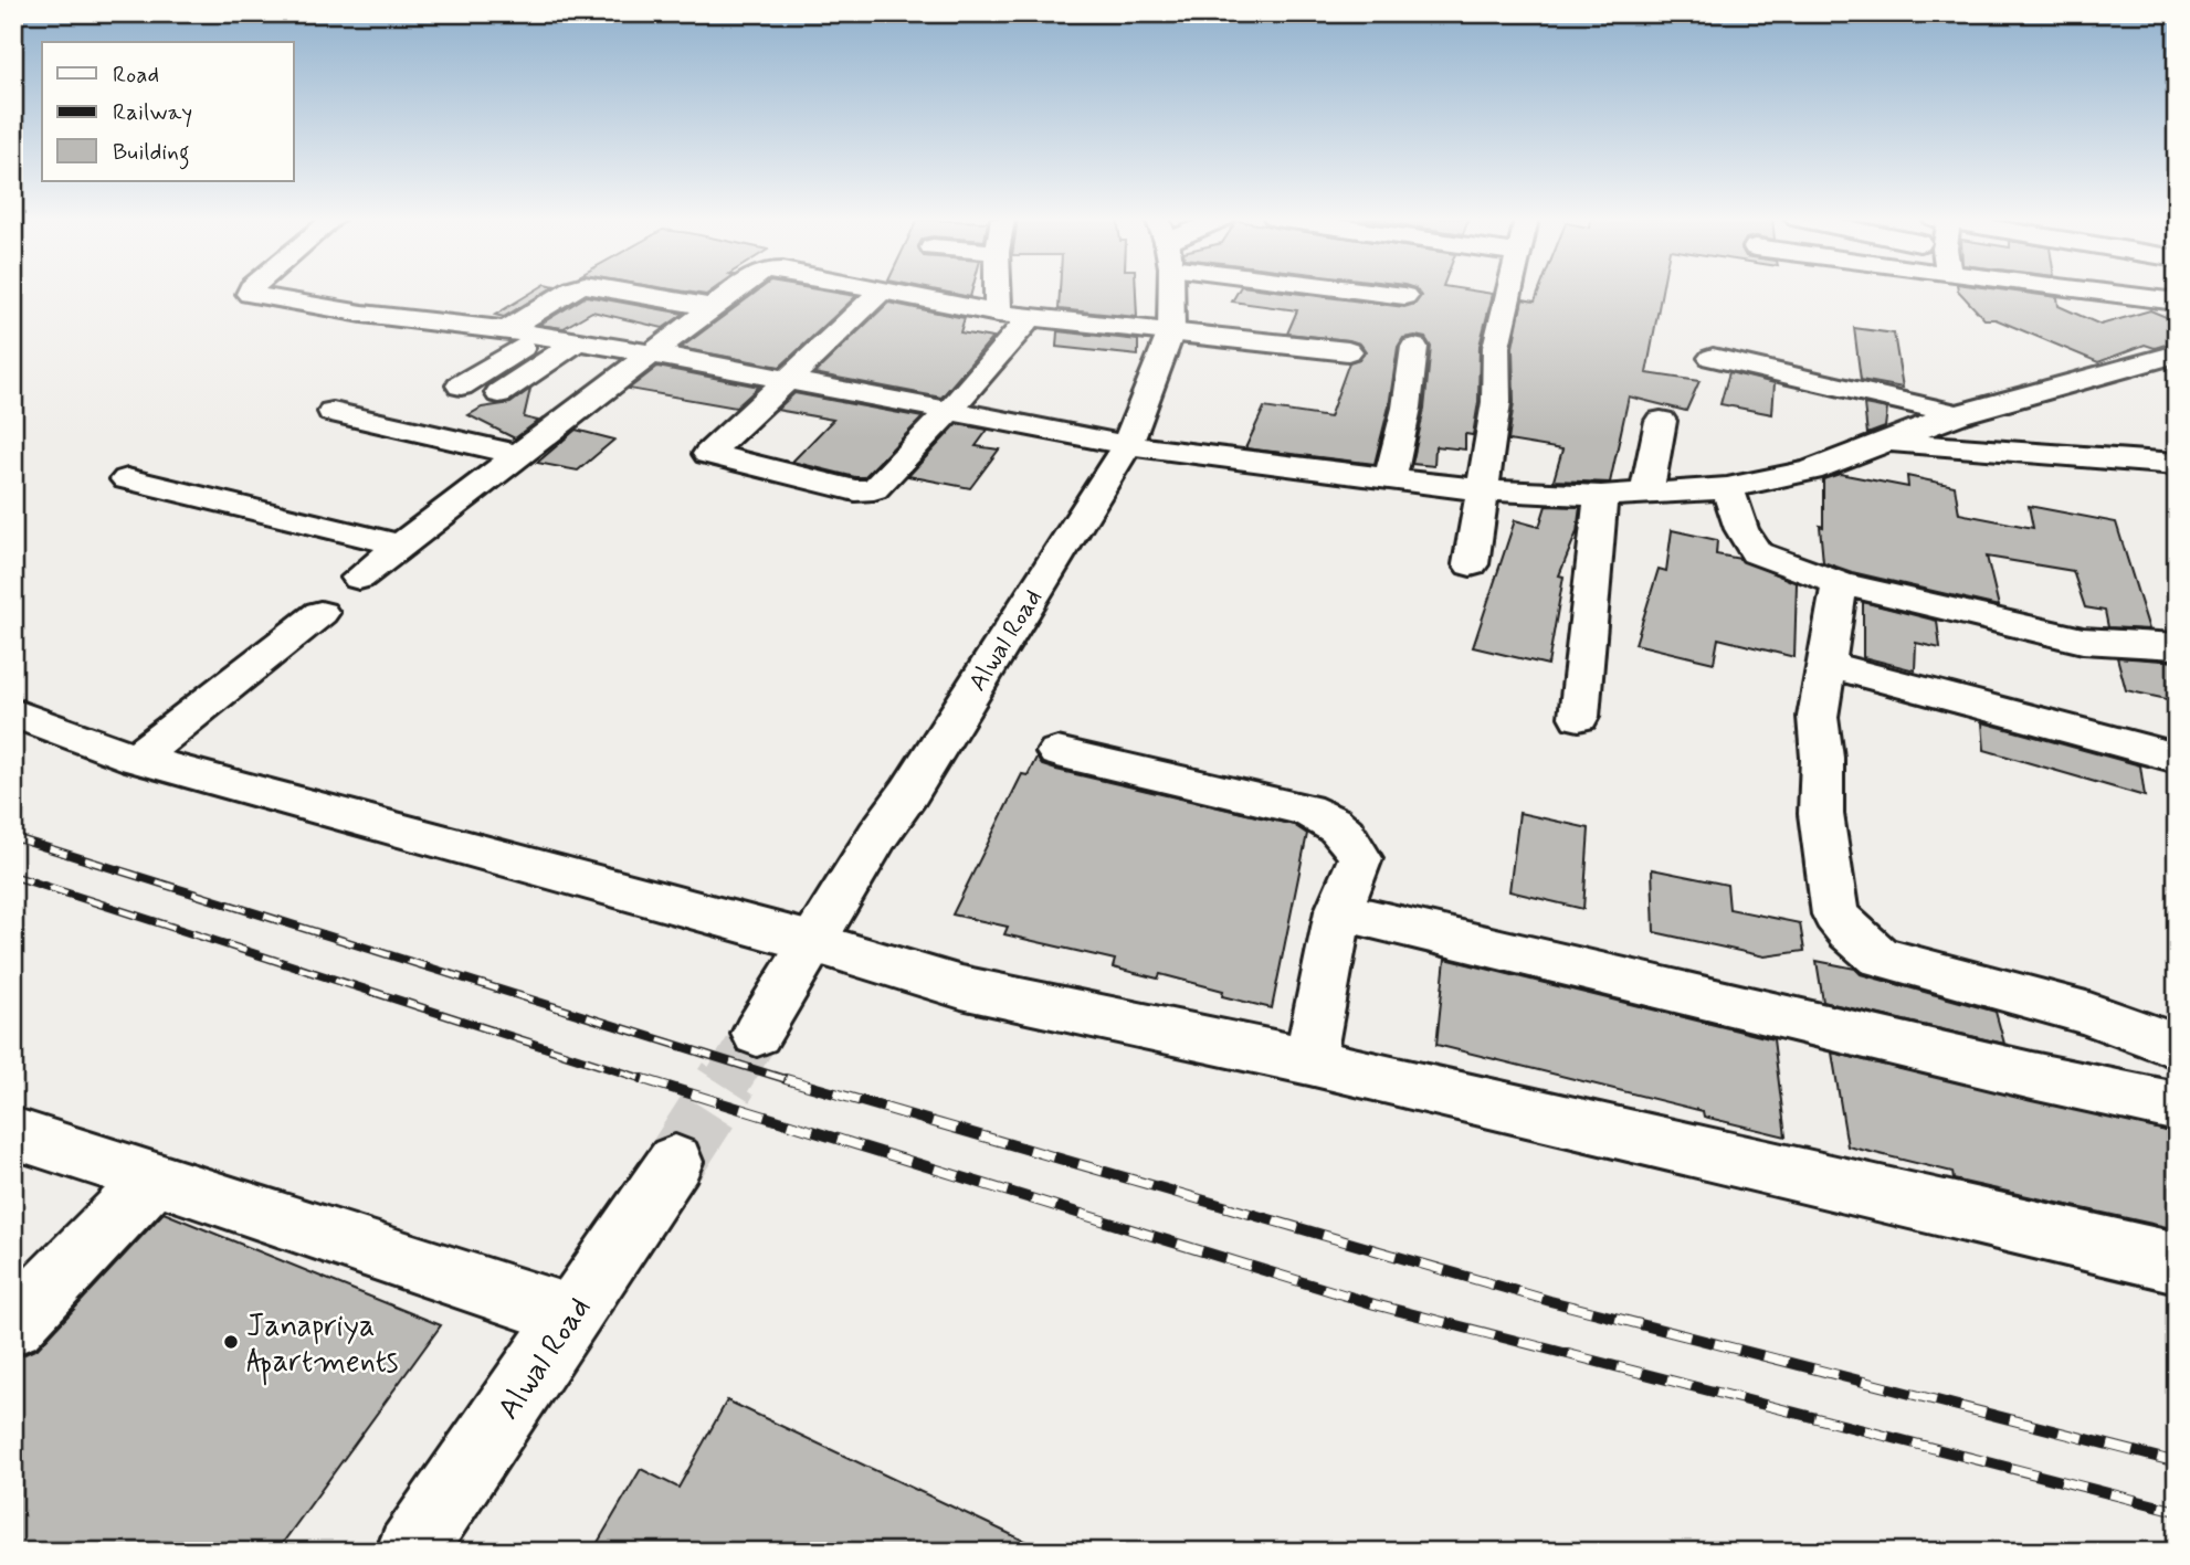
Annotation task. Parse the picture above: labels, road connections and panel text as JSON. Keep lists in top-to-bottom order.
{
  "streets": {
    "street": ["Alwal Road"]
  },
  "places": ["Janapriya Apartments"],
  "legend": ["Road", "Railway", "Building"]
}
